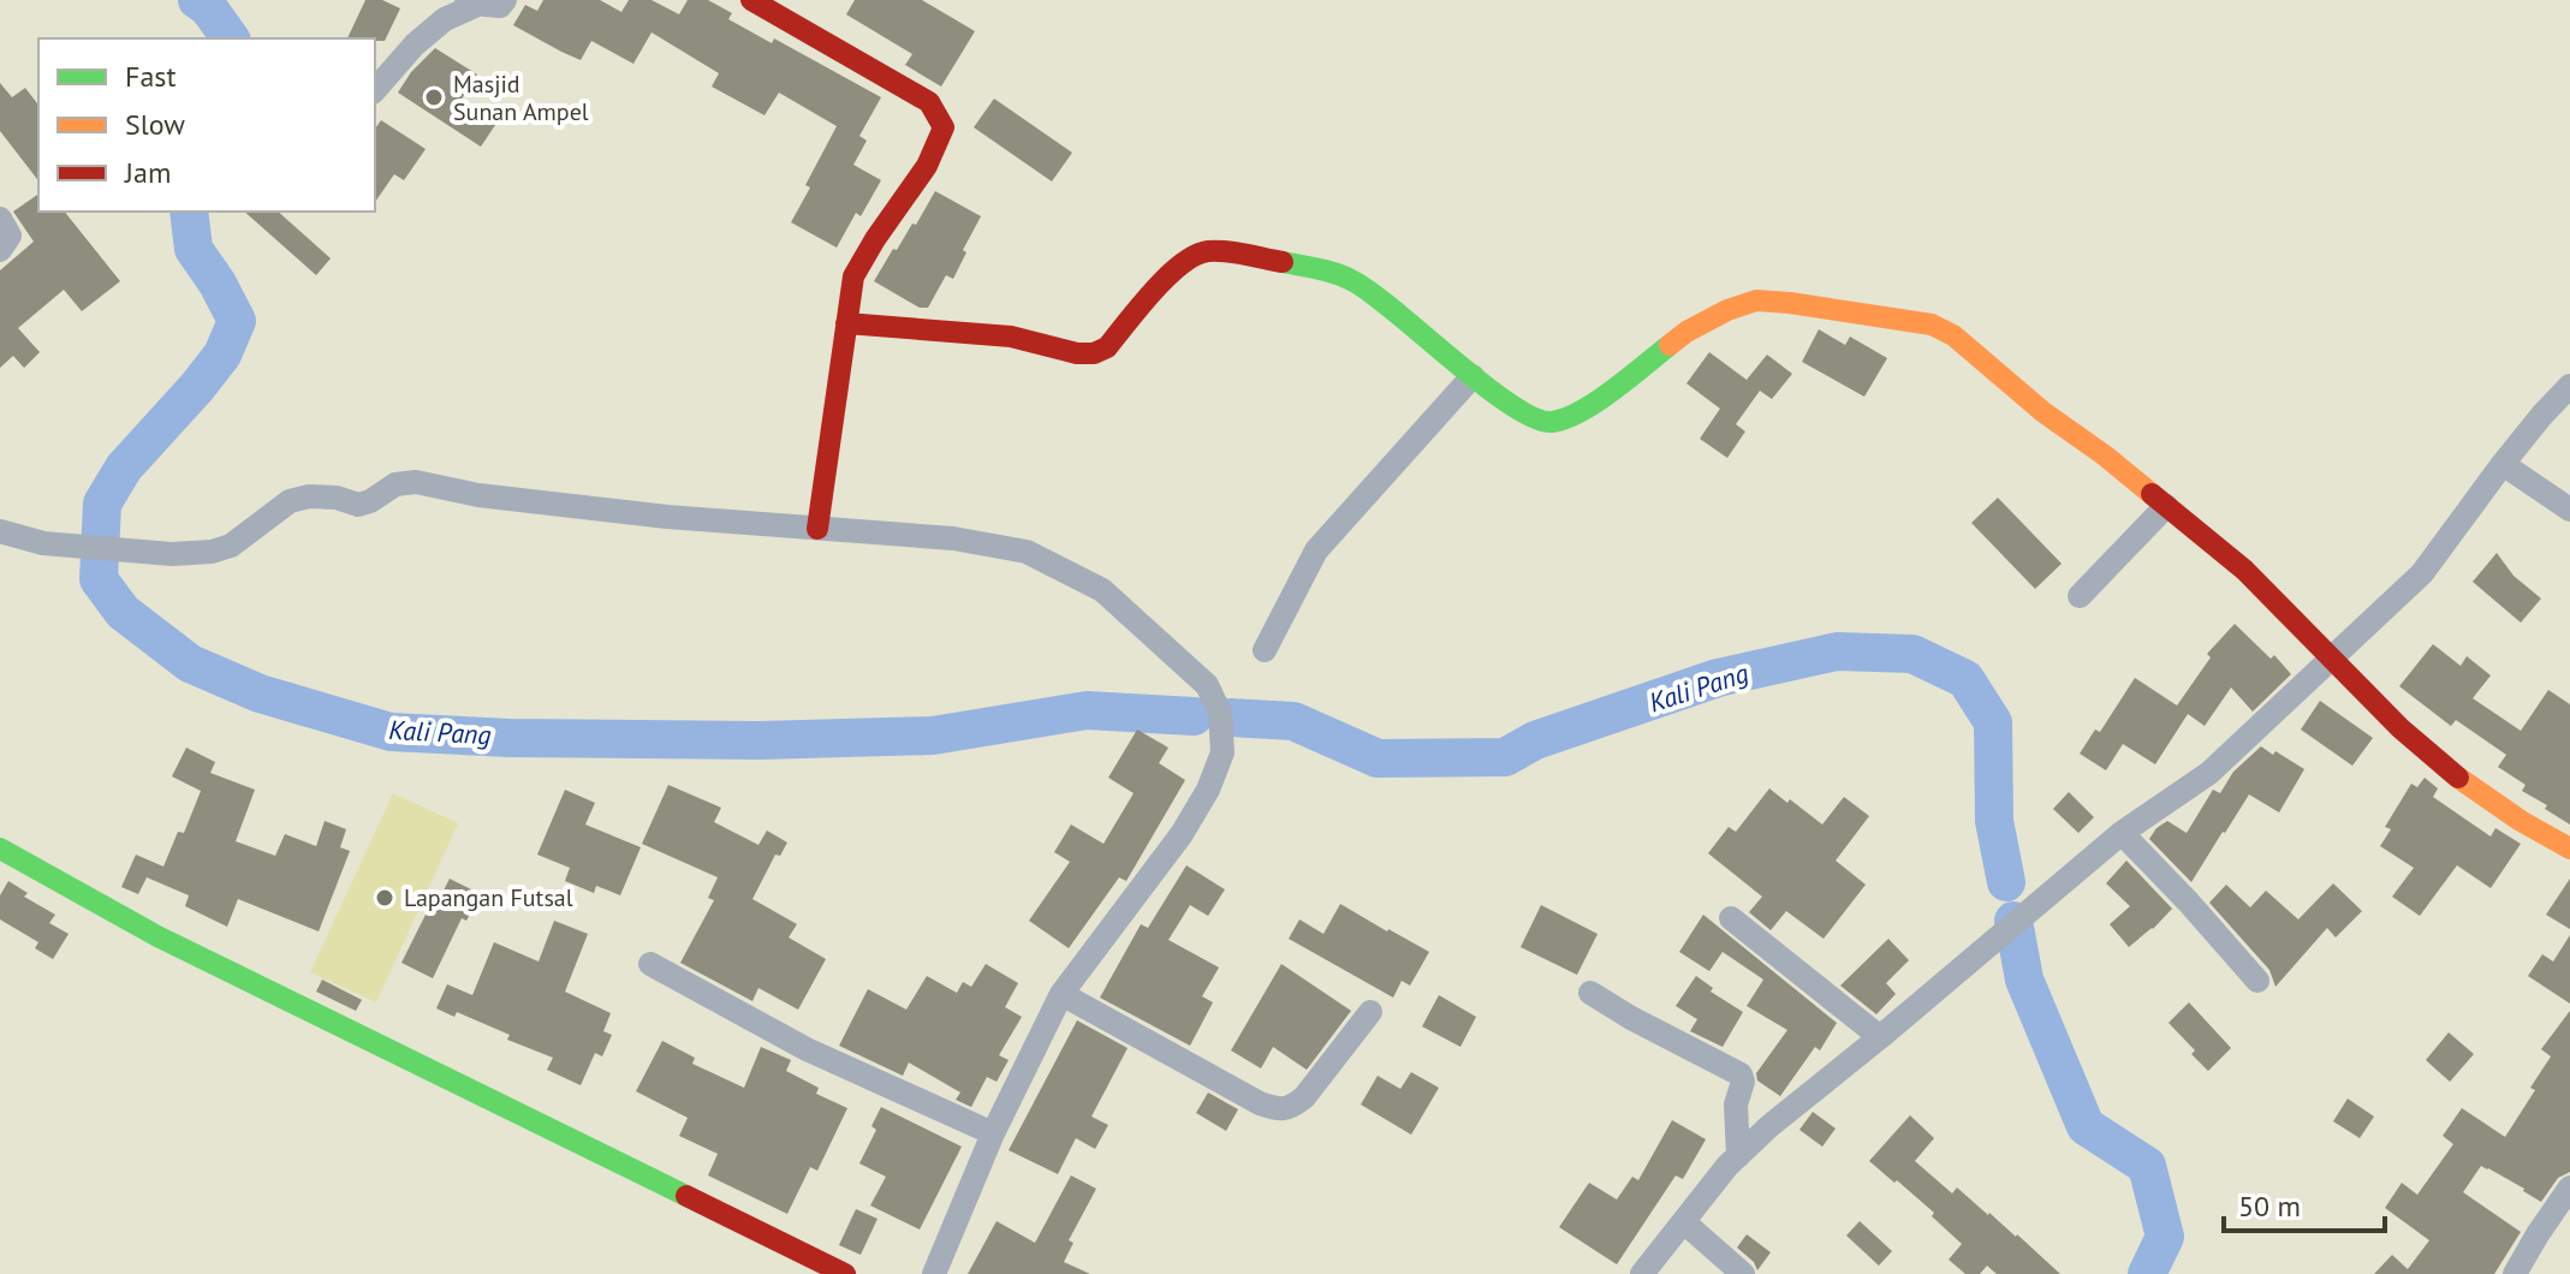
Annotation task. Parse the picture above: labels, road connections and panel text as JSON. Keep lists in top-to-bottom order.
{
  "water": ["Kali Pang"],
  "places": ["Masjid Sunan Ampel", "Lapangan Futsal"],
  "legend": ["Fast", "Slow", "Jam"],
  "scale_bar": "50 m"
}
